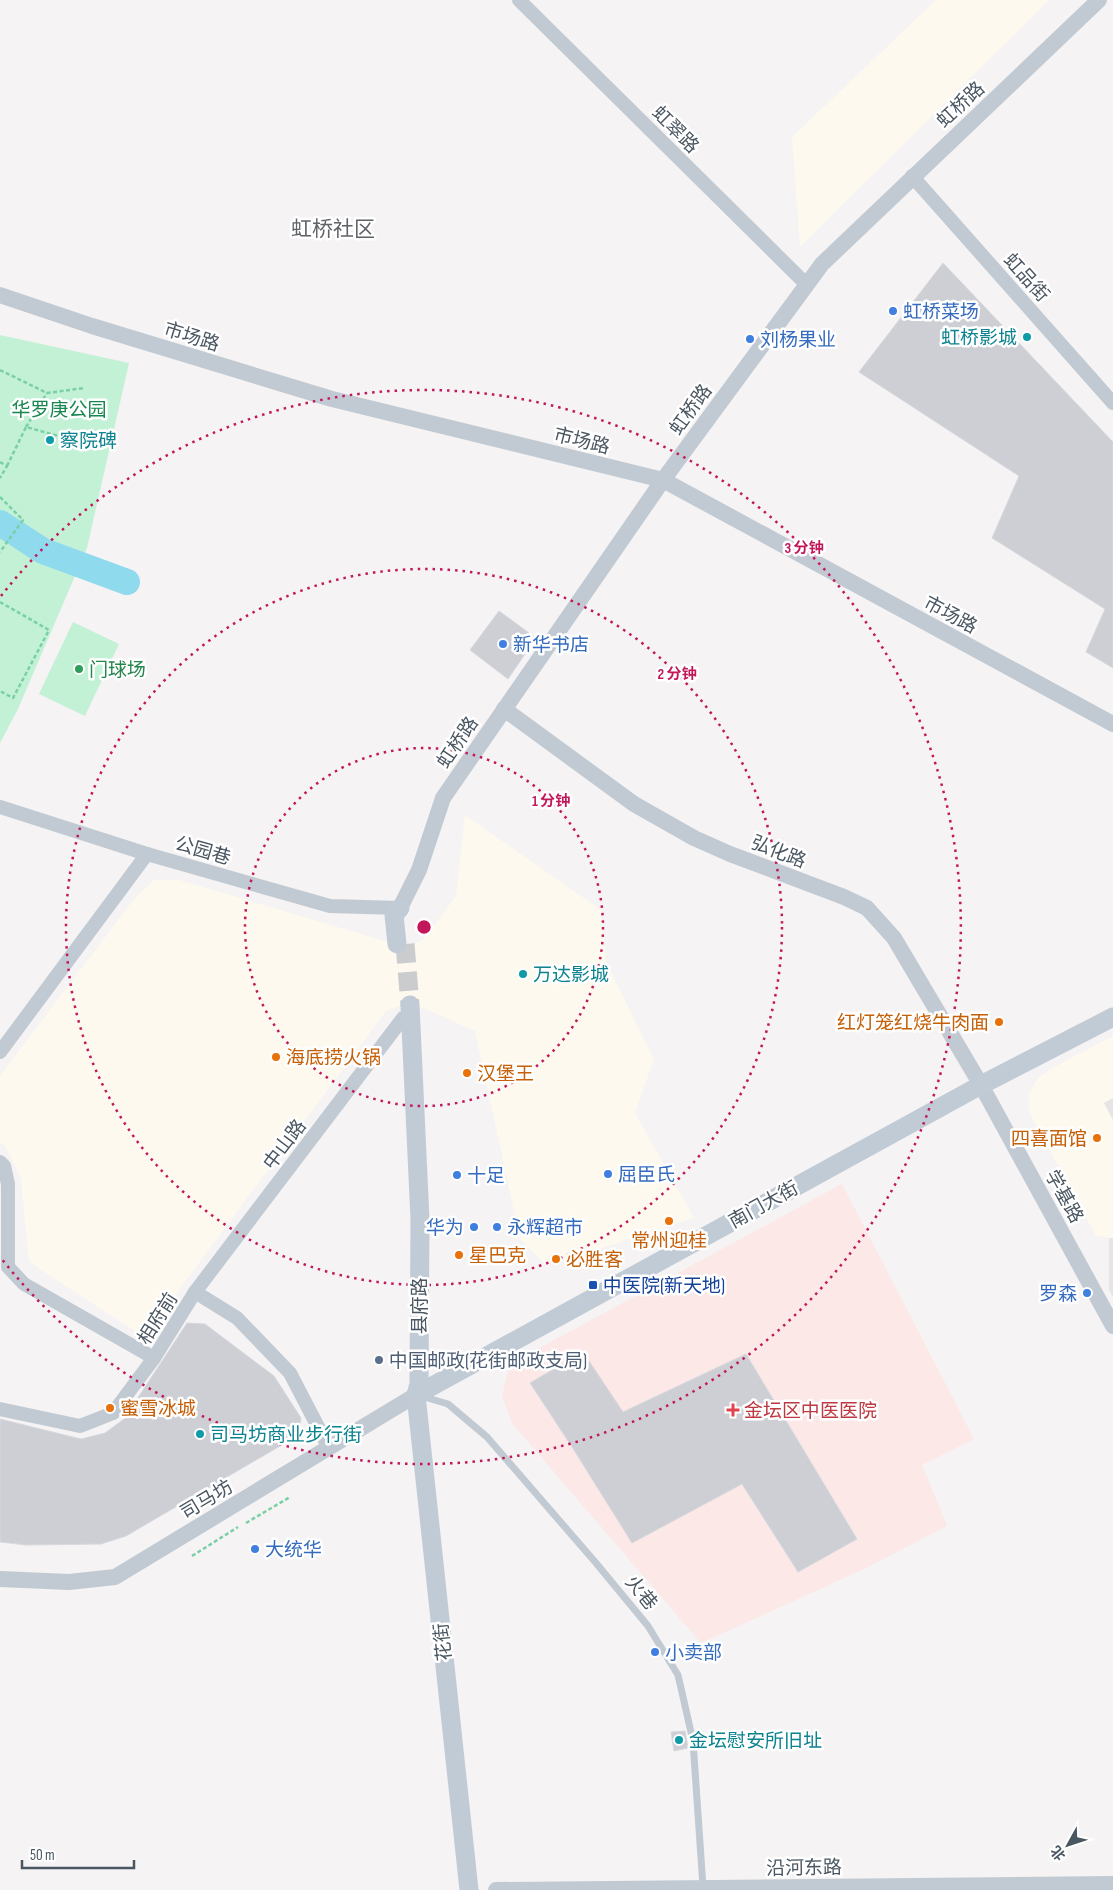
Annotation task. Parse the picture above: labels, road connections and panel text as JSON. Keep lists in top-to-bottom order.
{
  "streets": {
    "main road": ["南门大街", "县府路", "花街"],
    "street": [
      "虹桥路",
      "虹翠路",
      "虹品街",
      "市场路",
      "公园巷",
      "弘化路",
      "中山路",
      "学基路",
      "相府前",
      "司马坊",
      "沿河东路"
    ],
    "lane": ["火巷"]
  },
  "crossings": [
    ["虹桥路", "虹翠路"],
    ["虹桥路", "虹品街"],
    ["虹桥路", "市场路"],
    ["虹桥路", "公园巷"],
    ["虹桥路", "弘化路"],
    ["弘化路", "学基路"],
    ["弘化路", "南门大街"],
    ["中山路", "县府路"],
    ["中山路", "相府前"],
    ["学基路", "南门大街"],
    ["南门大街", "县府路"],
    ["南门大街", "司马坊"],
    ["南门大街", "火巷"],
    ["南门大街", "花街"],
    ["县府路", "司马坊"],
    ["县府路", "火巷"],
    ["县府路", "花街"],
    ["相府前", "司马坊"],
    ["司马坊", "火巷"],
    ["司马坊", "花街"],
    ["火巷", "花街"],
    ["火巷", "沿河东路"]
  ],
  "districts": ["虹桥社区"],
  "parks": ["华罗庚公园"],
  "places": {
    "other": [
      "虹桥菜场",
      "虹桥影城",
      "刘杨果业",
      "察院碑",
      "新华书店",
      "门球场",
      "万达影城",
      "红灯笼红烧牛肉面",
      "海底捞火锅",
      "汉堡王",
      "四喜面馆",
      "屈臣氏",
      "十足",
      "常州迎桂",
      "华为",
      "永辉超市",
      "星巴克",
      "必胜客",
      "罗森",
      "中国邮政(花街邮政支局)",
      "蜜雪冰城",
      "司马坊商业步行街",
      "大统华",
      "小卖部",
      "金坛慰安所旧址"
    ],
    "transit": ["中医院(新天地)"],
    "health": ["金坛区中医医院"]
  },
  "scale_bar": "50 m",
  "north": "bottom left",
  "rings": ["3 分钟", "2 分钟", "1 分钟"]
}
